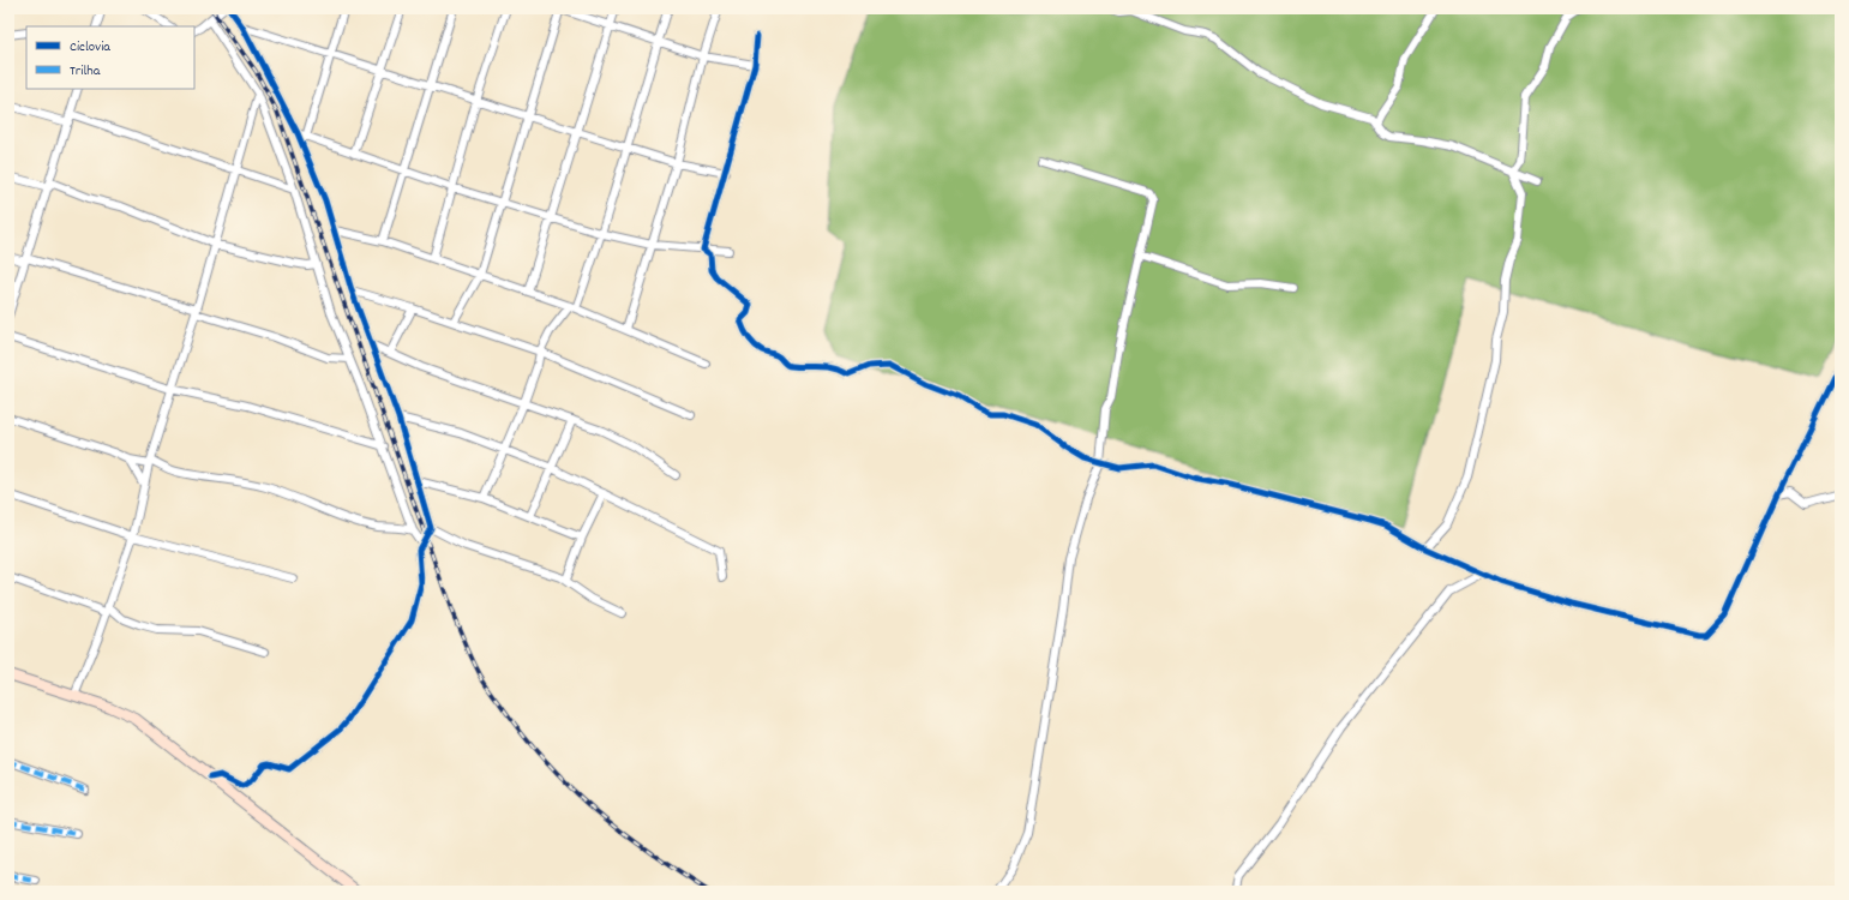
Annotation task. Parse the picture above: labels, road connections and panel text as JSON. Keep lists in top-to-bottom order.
{
  "legend": ["Ciclovia", "Trilha"]
}
